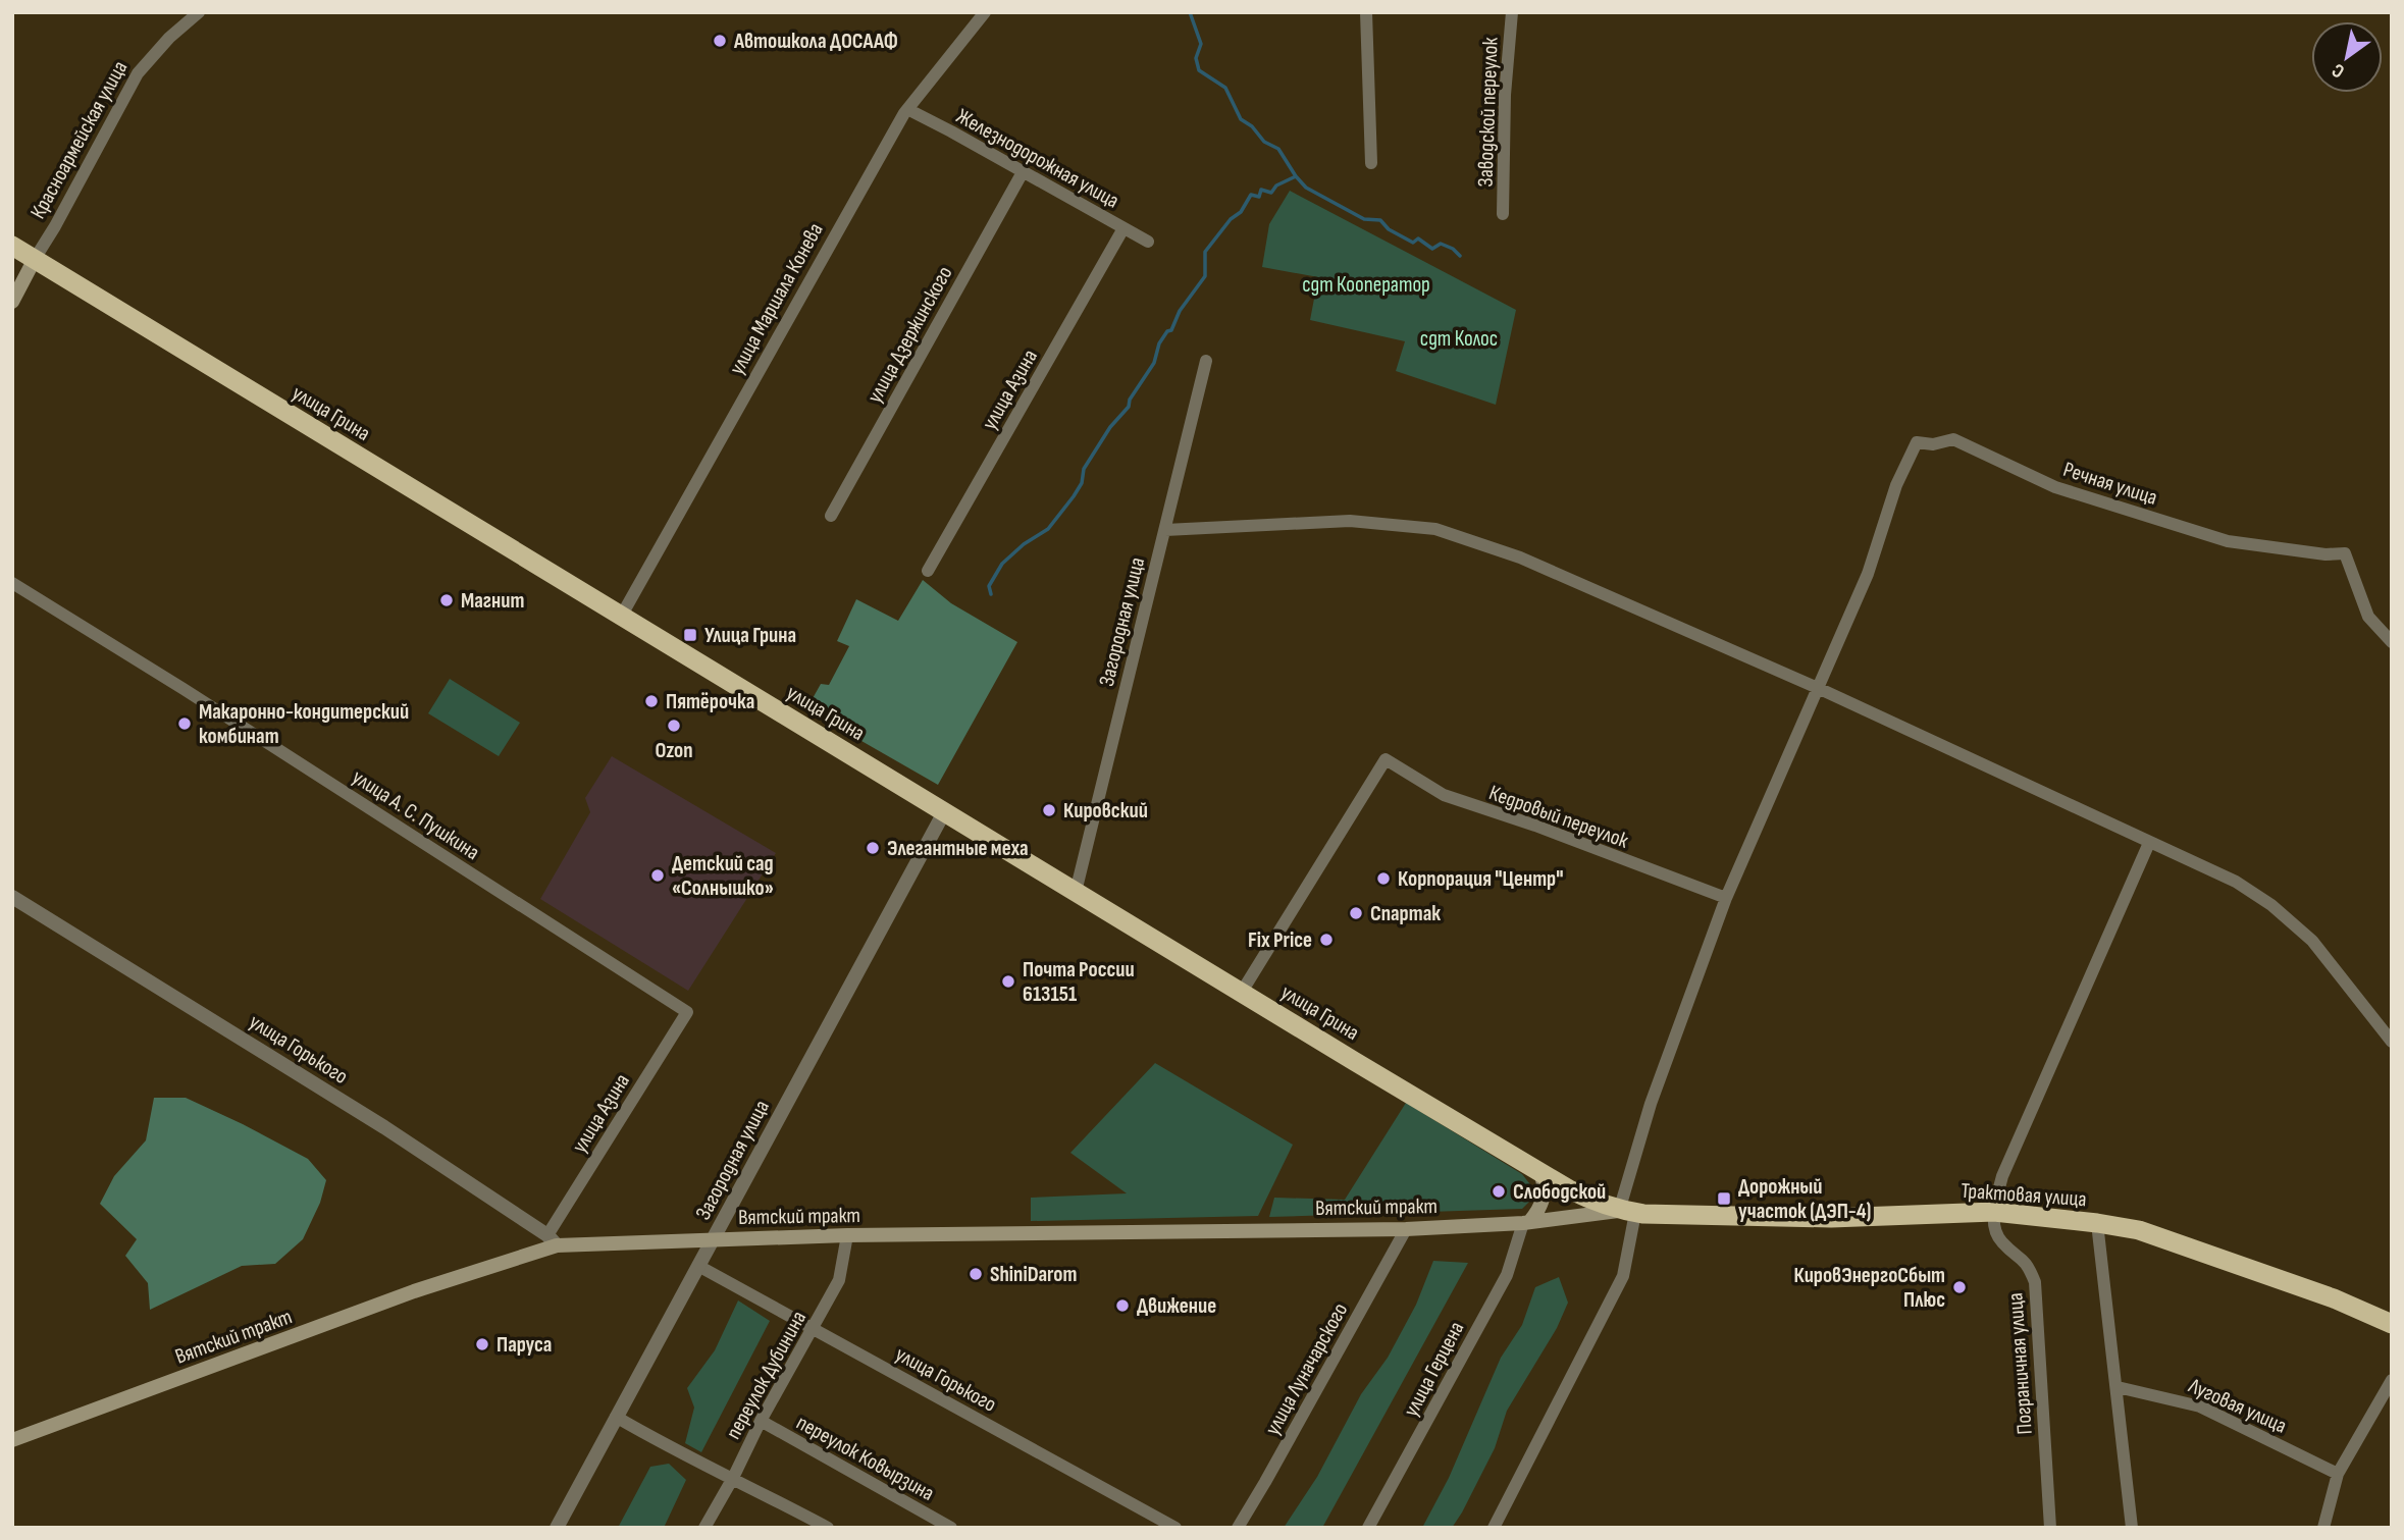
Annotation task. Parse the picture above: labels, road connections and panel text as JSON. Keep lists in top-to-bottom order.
{
  "streets": {
    "highway": ["улица Грина", "Трактовая улица"],
    "main road": ["Красноармейская улица", "Вятский тракт"],
    "street": [
      "Заводской переулок",
      "Железнодорожная улица",
      "улица Маршала Конева",
      "улица Дзержинского",
      "улица Азина",
      "Речная улица",
      "Загородная улица",
      "улица А. С. Пушкина",
      "Кедровый переулок",
      "улица Горького",
      "Пограничная улица",
      "улица Луначарского",
      "улица Герцена",
      "переулок Дубинина",
      "Луговая улица",
      "переулок Ковырзина"
    ]
  },
  "crossings": [
    ["Красноармейская улица", "улица Грина"],
    ["Железнодорожная улица", "улица Маршала Конева"],
    ["Железнодорожная улица", "улица Дзержинского"],
    ["Железнодорожная улица", "улица Азина"],
    ["улица Маршала Конева", "улица Грина"],
    ["улица Азина", "улица А. С. Пушкина"],
    ["улица Азина", "улица Горького"],
    ["улица Азина", "Вятский тракт"],
    ["улица Грина", "Загородная улица"],
    ["улица Грина", "Кедровый переулок"],
    ["улица Грина", "Трактовая улица"],
    ["улица Грина", "Вятский тракт"],
    ["Загородная улица", "улица Горького"],
    ["Загородная улица", "Вятский тракт"],
    ["улица Горького", "Вятский тракт"],
    ["улица Горького", "переулок Дубинина"],
    ["Трактовая улица", "Вятский тракт"],
    ["Трактовая улица", "Пограничная улица"],
    ["Вятский тракт", "улица Луначарского"],
    ["Вятский тракт", "улица Герцена"],
    ["Вятский тракт", "переулок Дубинина"],
    ["переулок Дубинина", "переулок Ковырзина"]
  ],
  "parks": ["сдт Кооператор", "сдт Колос"],
  "places": {
    "other": [
      "Автошкола ДОСААФ",
      "Магнит",
      "Пятёрочка",
      "Макаронно-кондитерский комбинат",
      "Ozon",
      "Кировский",
      "Элегантные меха",
      "Детский сад «Солнышко»",
      "Корпорация \"Центр\"",
      "Спартак",
      "Fix Price",
      "Почта России 613151",
      "Слободской",
      "ShiniDarom",
      "КировЭнергоСбыт Плюс",
      "Движение",
      "Паруса"
    ],
    "transit": ["Улица Грина", "Дорожный участок (ДЭП-4)"]
  },
  "north": "bottom left"
}
